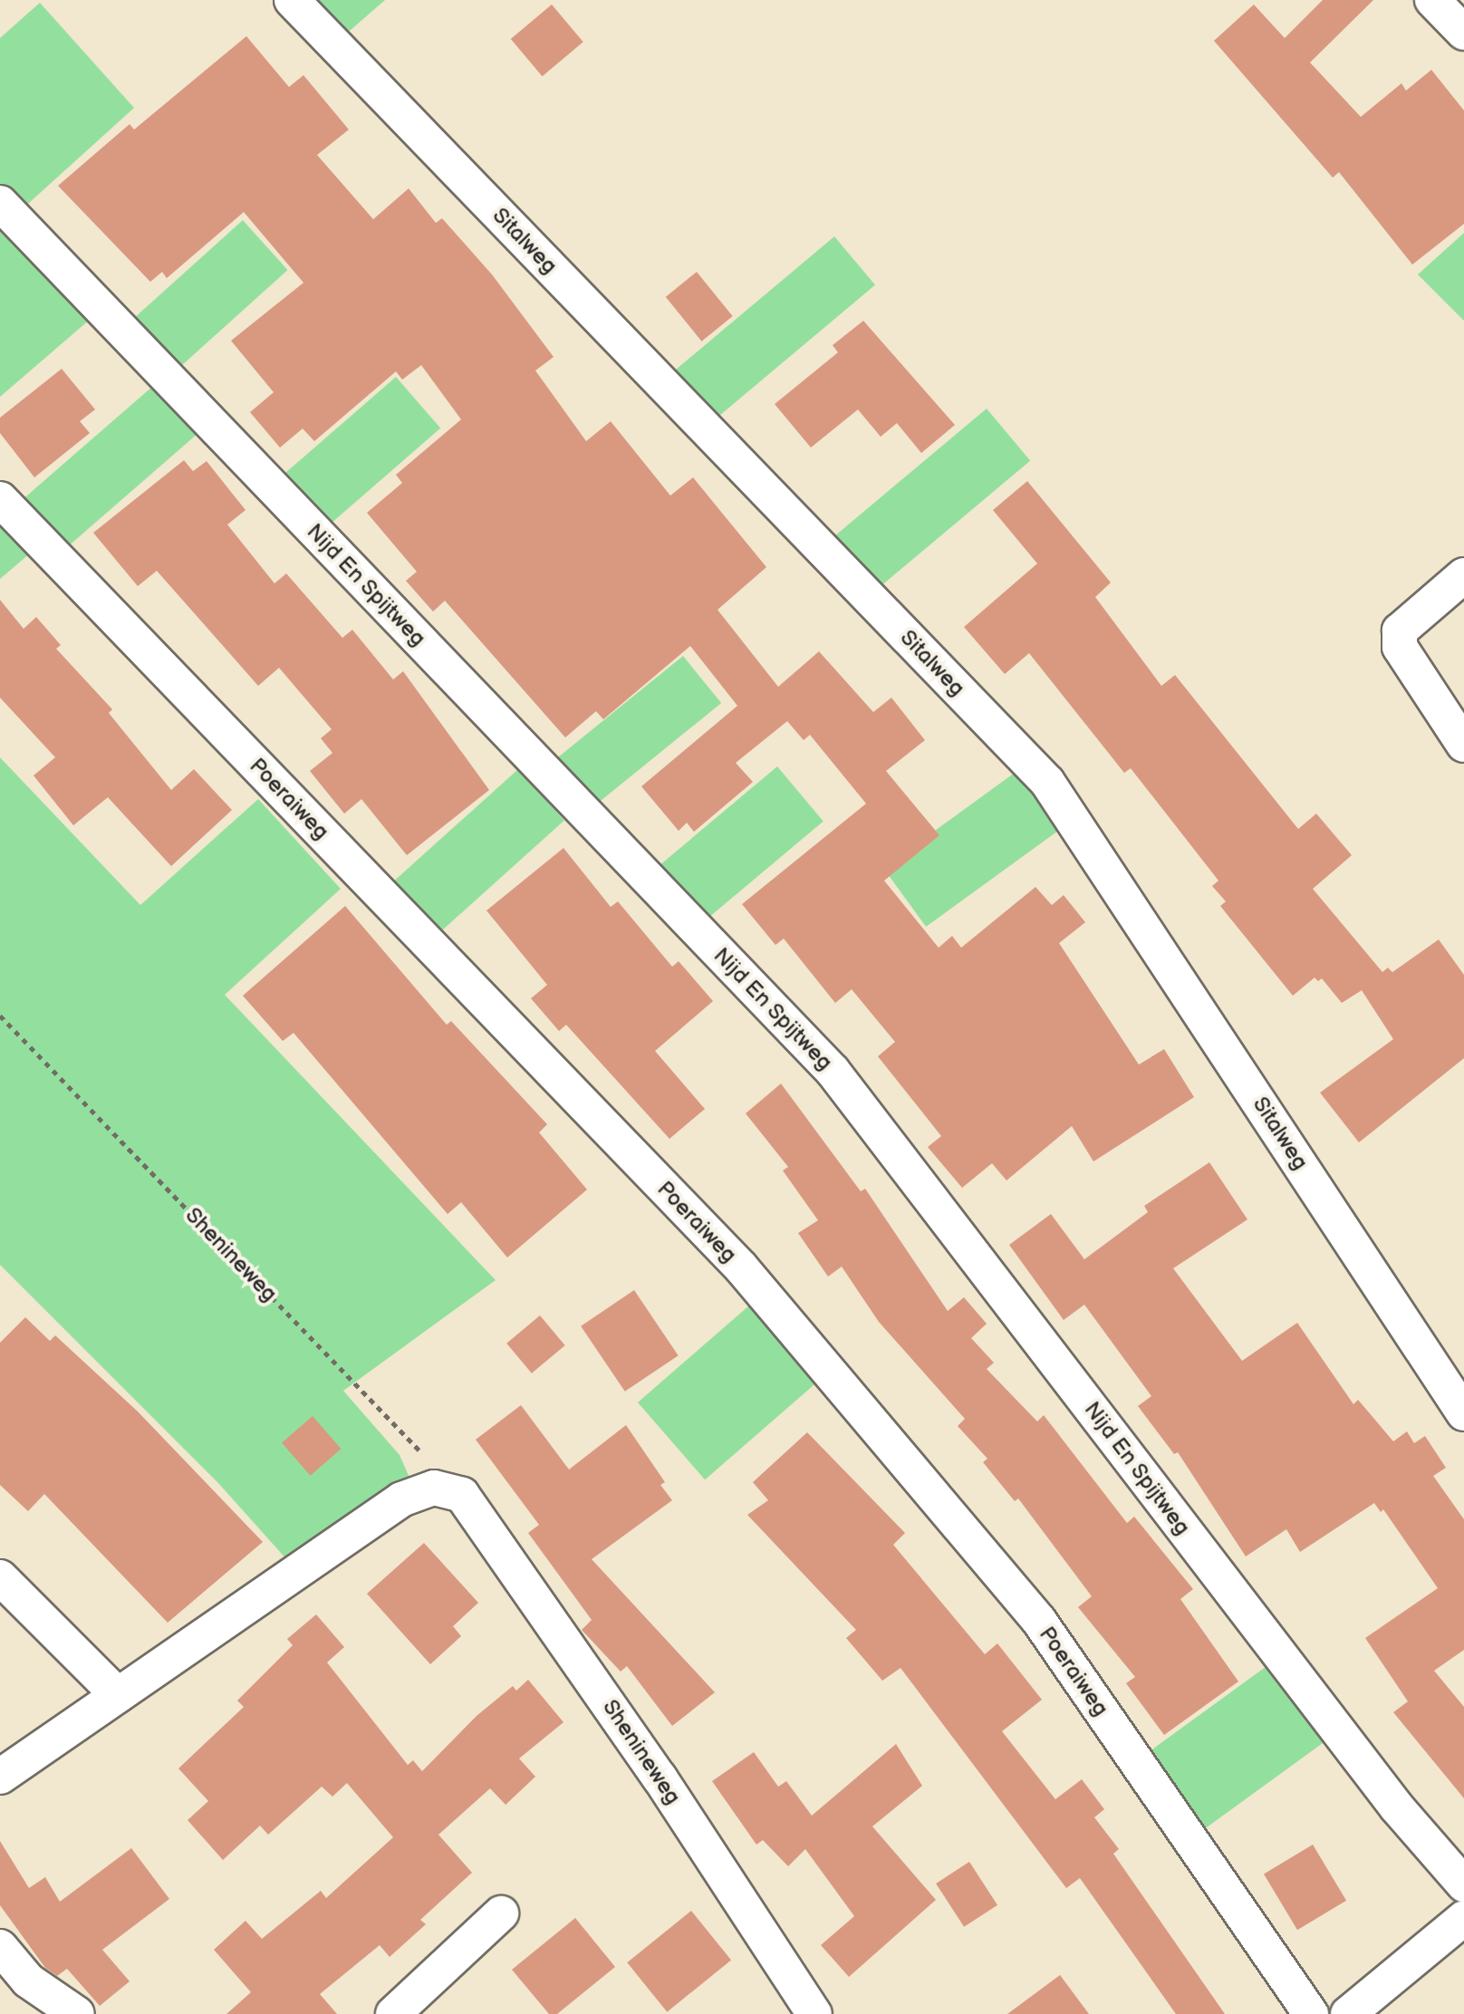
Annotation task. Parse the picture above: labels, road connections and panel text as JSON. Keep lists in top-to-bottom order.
{
  "streets": {
    "street": [
      "Sitalweg",
      "Nijd En Spijtweg",
      "Poeraiweg",
      "Shenineweg"
    ]
  }
}
